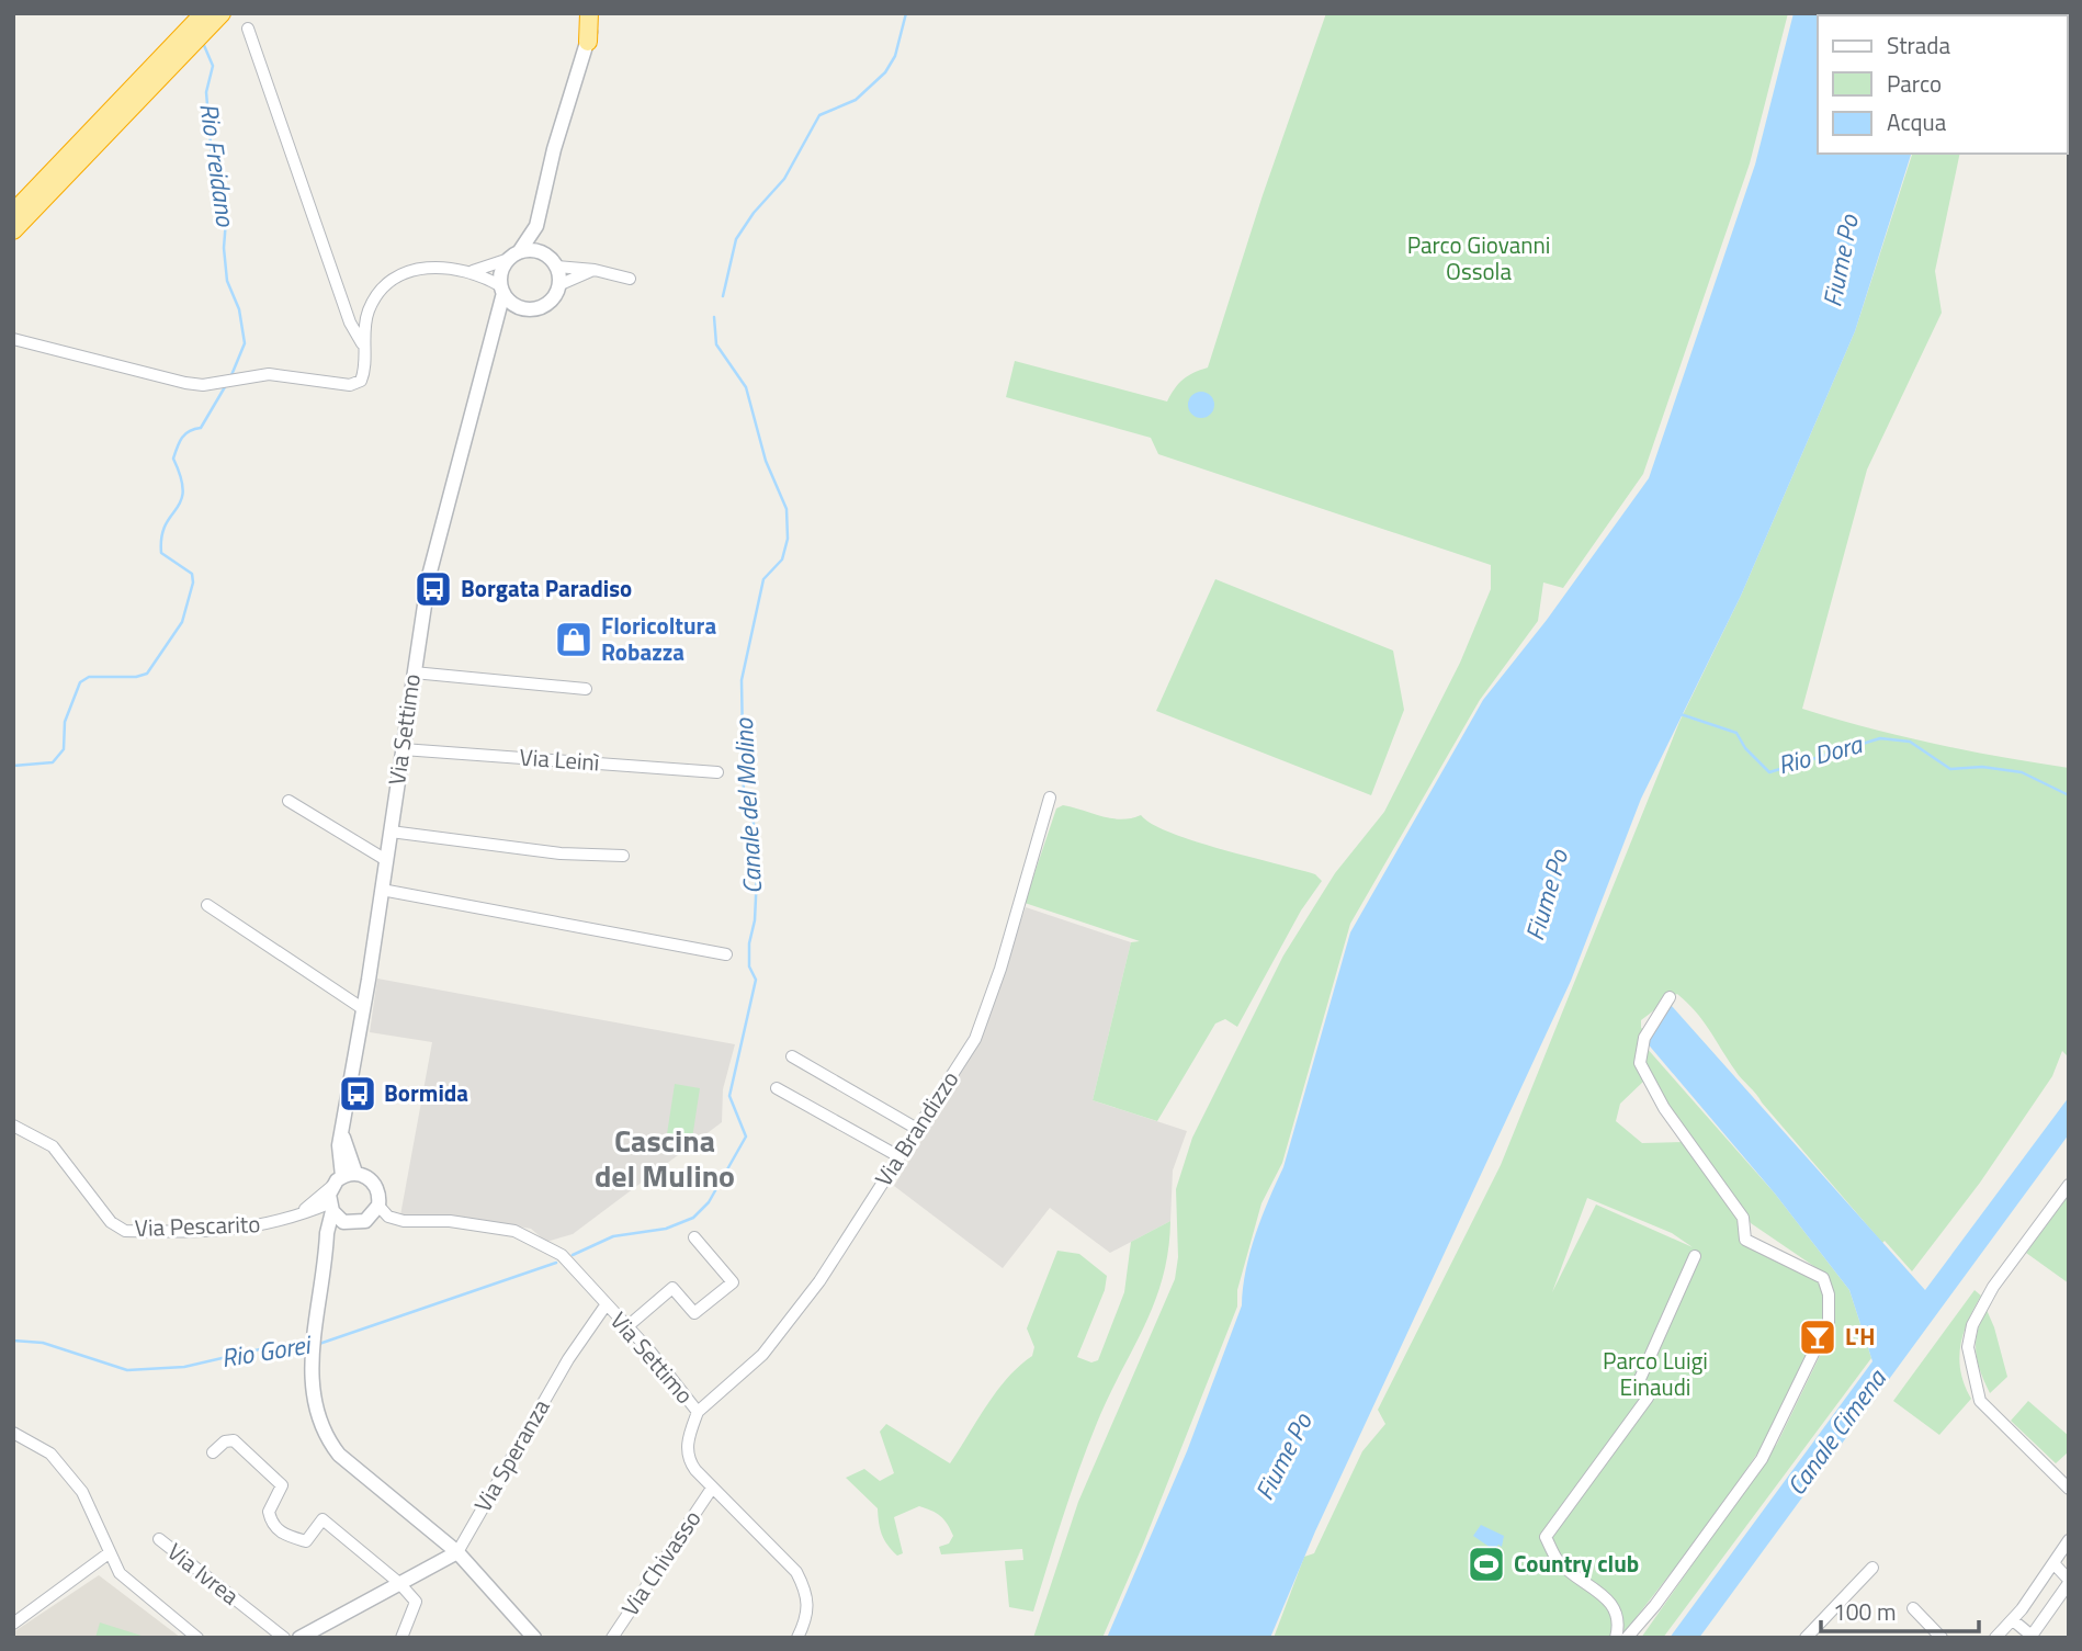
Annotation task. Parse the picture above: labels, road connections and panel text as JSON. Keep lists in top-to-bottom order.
{
  "streets": {
    "street": [
      "Via Settimo",
      "Via Leinì",
      "Via Brandizzo",
      "Via Pescarito",
      "Via Speranza",
      "Via Chivasso",
      "Via Ivrea"
    ]
  },
  "crossings": [
    ["Via Settimo", "Via Leinì"],
    ["Via Settimo", "Via Brandizzo"],
    ["Via Settimo", "Via Pescarito"],
    ["Via Settimo", "Via Speranza"],
    ["Via Settimo", "Via Chivasso"]
  ],
  "districts": ["Cascina del Mulino"],
  "water": [
    "Rio Freidano",
    "Fiume Po",
    "Rio Dora",
    "Canale del Molino",
    "Rio Gorei",
    "Canale Cimena"
  ],
  "parks": ["Parco Giovanni Ossola", "Parco Luigi Einaudi"],
  "places": {
    "bus stop": ["Borgata Paradiso", "Bormida"],
    "shop": ["Floricoltura Robazza"],
    "bar": ["L'H"],
    "sports": ["Country club"]
  },
  "legend": ["Strada", "Parco", "Acqua"],
  "scale_bar": "100 m"
}
